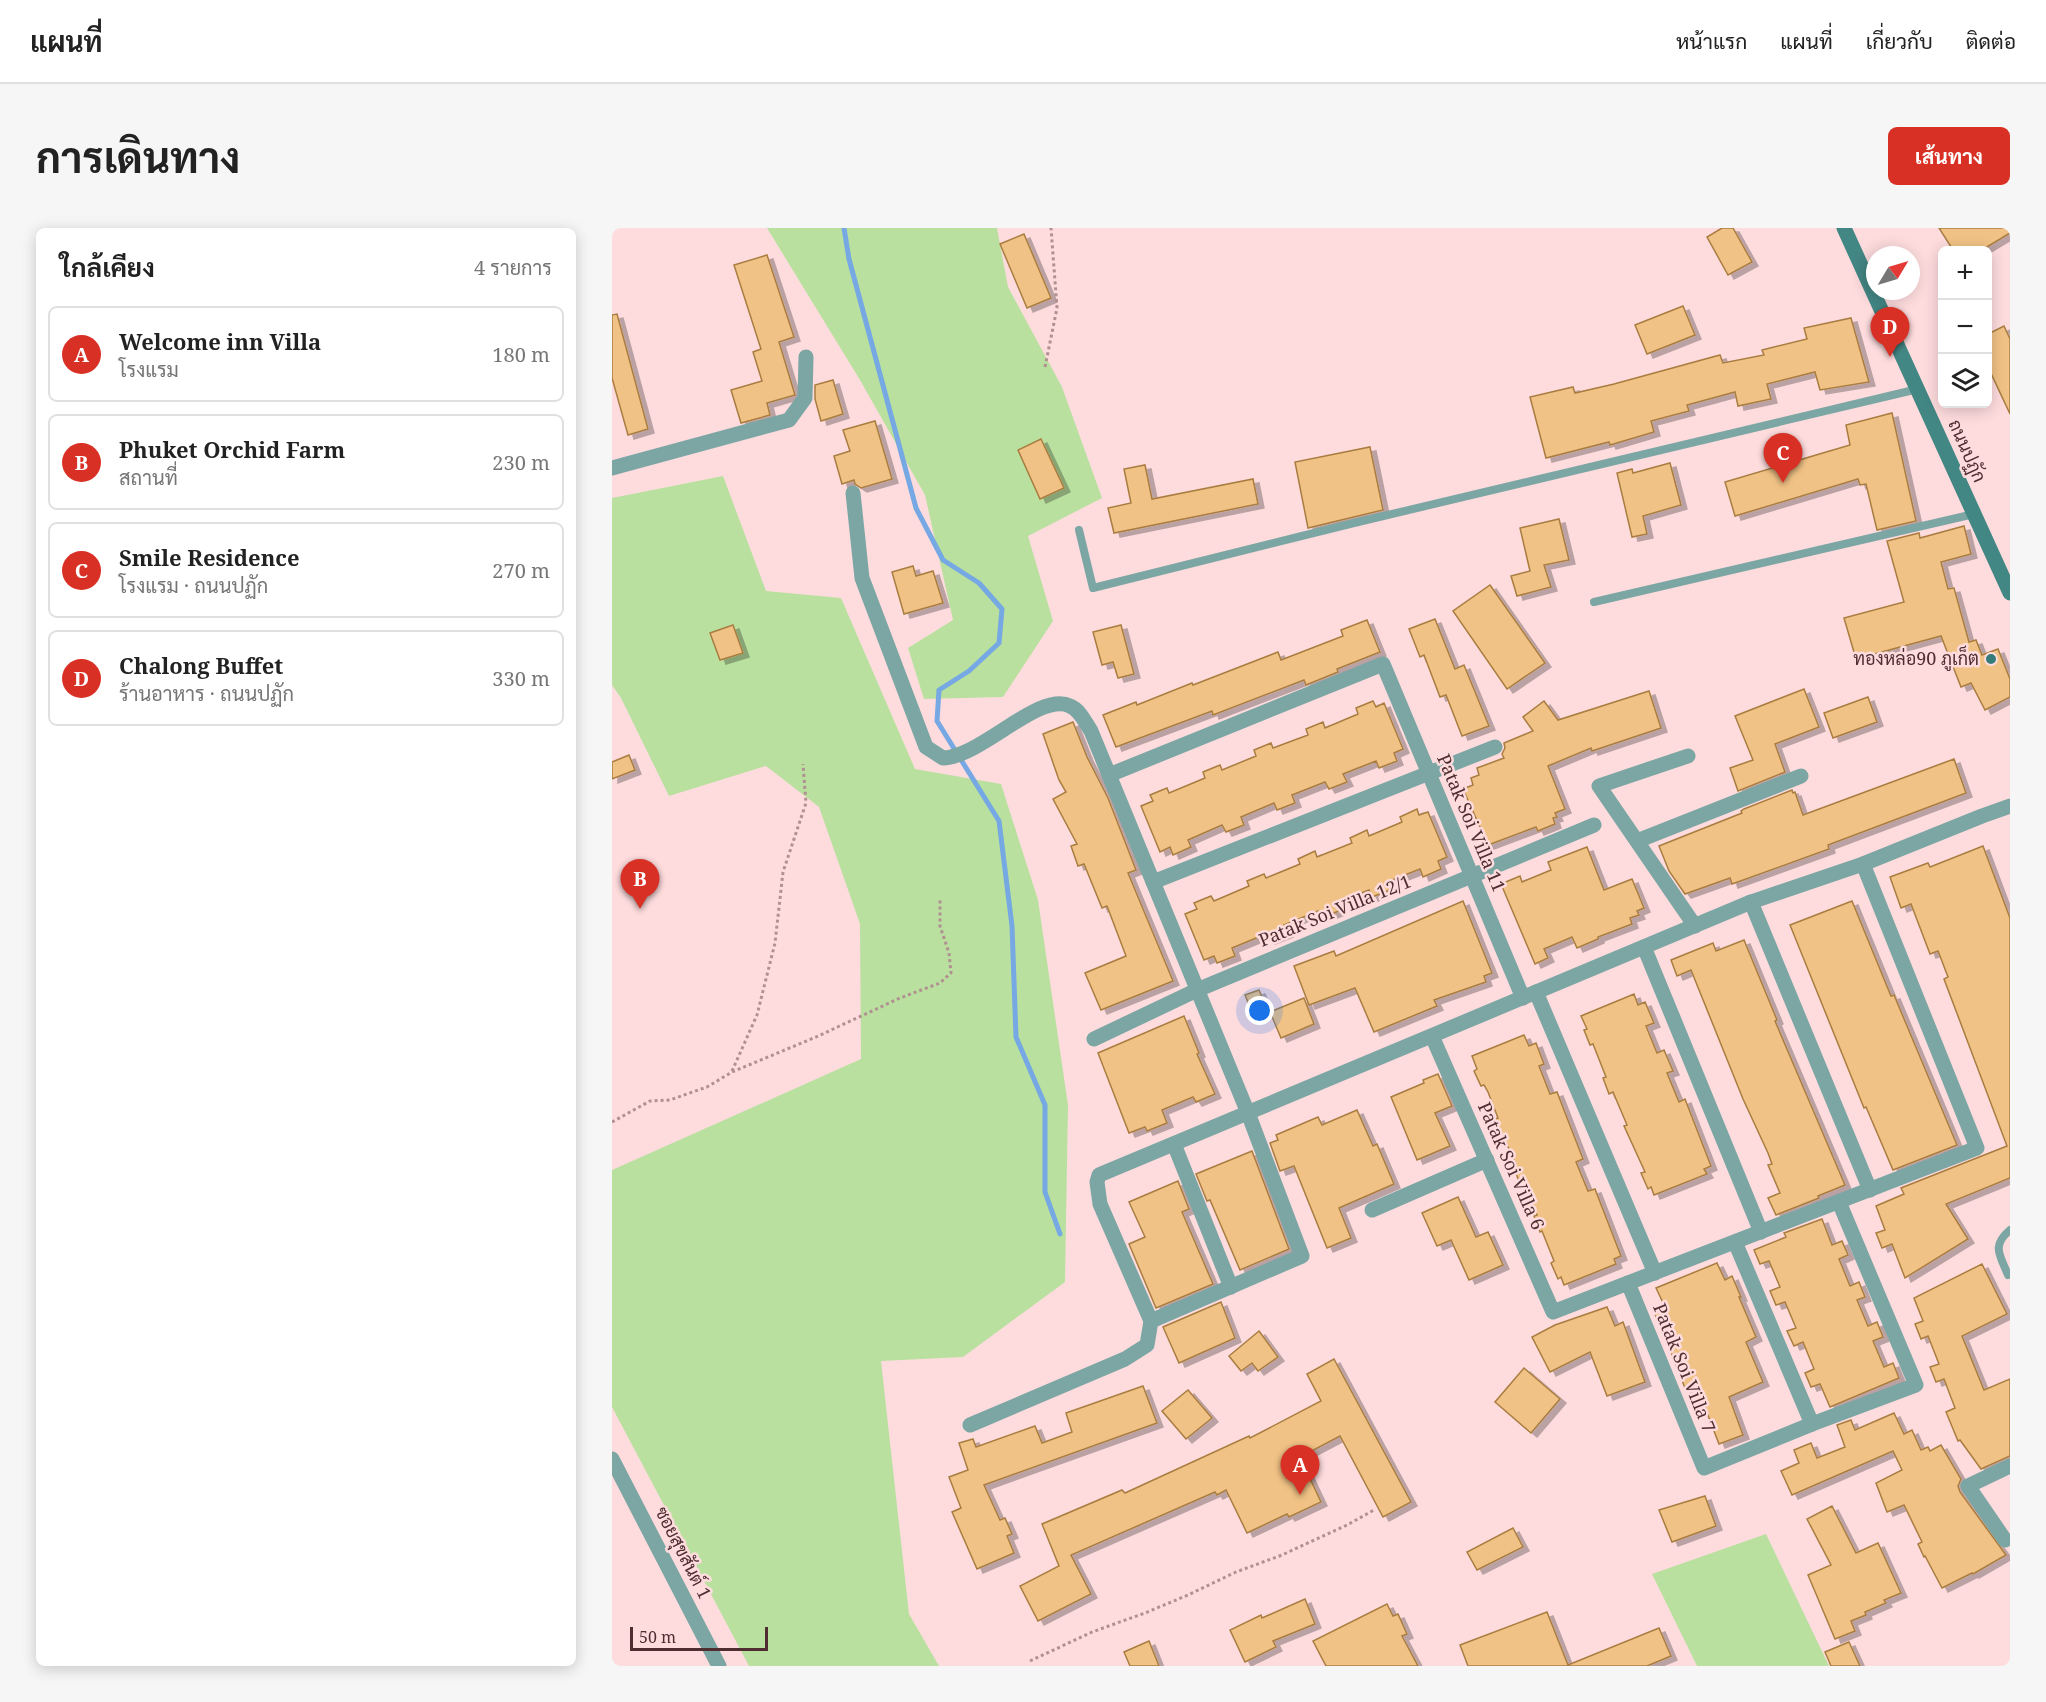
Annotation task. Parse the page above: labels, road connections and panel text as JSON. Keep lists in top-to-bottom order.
{
  "streets": {
    "main road": ["ถนนปฏัก"],
    "street": [
      "Patak Soi Villa 11",
      "Patak Soi Villa 12/1",
      "Patak Soi Villa 6",
      "Patak Soi Villa 7",
      "ซอยสุขสันต์ 1"
    ]
  },
  "crossings": [
    ["Patak Soi Villa 11", "Patak Soi Villa 12/1"],
    ["Patak Soi Villa 6", "Patak Soi Villa 7"]
  ],
  "places": ["ทองหล่อ90 ภูเก็ต"],
  "scale_bar": "50 m",
  "north": "top right",
  "page": {
    "header": "แผนที่",
    "nav": [
      "หน้าแรก",
      "แผนที่",
      "เกี่ยวกับ",
      "ติดต่อ"
    ],
    "buttons": "เส้นทาง",
    "title": "การเดินทาง",
    "heading": ["ใกล้เคียง", "4 รายการ"],
    "map_buttons": ["+", "−"],
    "list": [
      {
        "mark": "A",
        "name": "Welcome inn Villa",
        "note": "โรงแรม",
        "value": "180 m"
      },
      {
        "mark": "B",
        "name": "Phuket Orchid Farm",
        "note": "สถานที่",
        "value": "230 m"
      },
      {
        "mark": "C",
        "name": "Smile Residence",
        "note": "โรงแรม · ถนนปฏัก",
        "value": "270 m"
      },
      {
        "mark": "D",
        "name": "Chalong Buffet",
        "note": "ร้านอาหาร · ถนนปฏัก",
        "value": "330 m"
      }
    ],
    "pins": [
      "D",
      "C",
      "B",
      "A"
    ],
    "scale": "50 m"
  }
}
